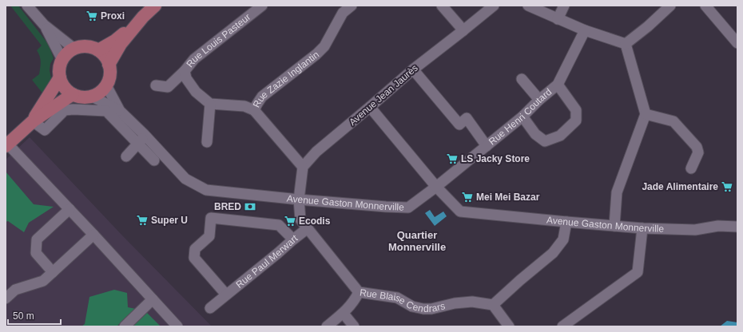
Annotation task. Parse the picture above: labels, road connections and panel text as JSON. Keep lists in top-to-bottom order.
{
  "streets": {
    "street": [
      "Rue Louis Pasteur",
      "Rue Zazie Inglantin",
      "Avenue Jean Jaurès",
      "Rue Henri Coutard",
      "Avenue Gaston Monnerville",
      "Rue Paul Merwart",
      "Rue Blaise Cendrars"
    ]
  },
  "crossings": [
    ["Rue Zazie Inglantin", "Avenue Jean Jaurès"],
    ["Rue Henri Coutard", "Avenue Gaston Monnerville"],
    ["Avenue Gaston Monnerville", "Rue Blaise Cendrars"],
    ["Rue Paul Merwart", "Rue Blaise Cendrars"]
  ],
  "districts": ["Quartier Monnerville"],
  "places": {
    "supermarket": [
      "Proxi",
      "LS Jacky Store",
      "Jade Alimentaire",
      "Mei Mei Bazar",
      "Super U",
      "Ecodis"
    ],
    "bank": ["BRED"]
  },
  "scale_bar": "50 m"
}
